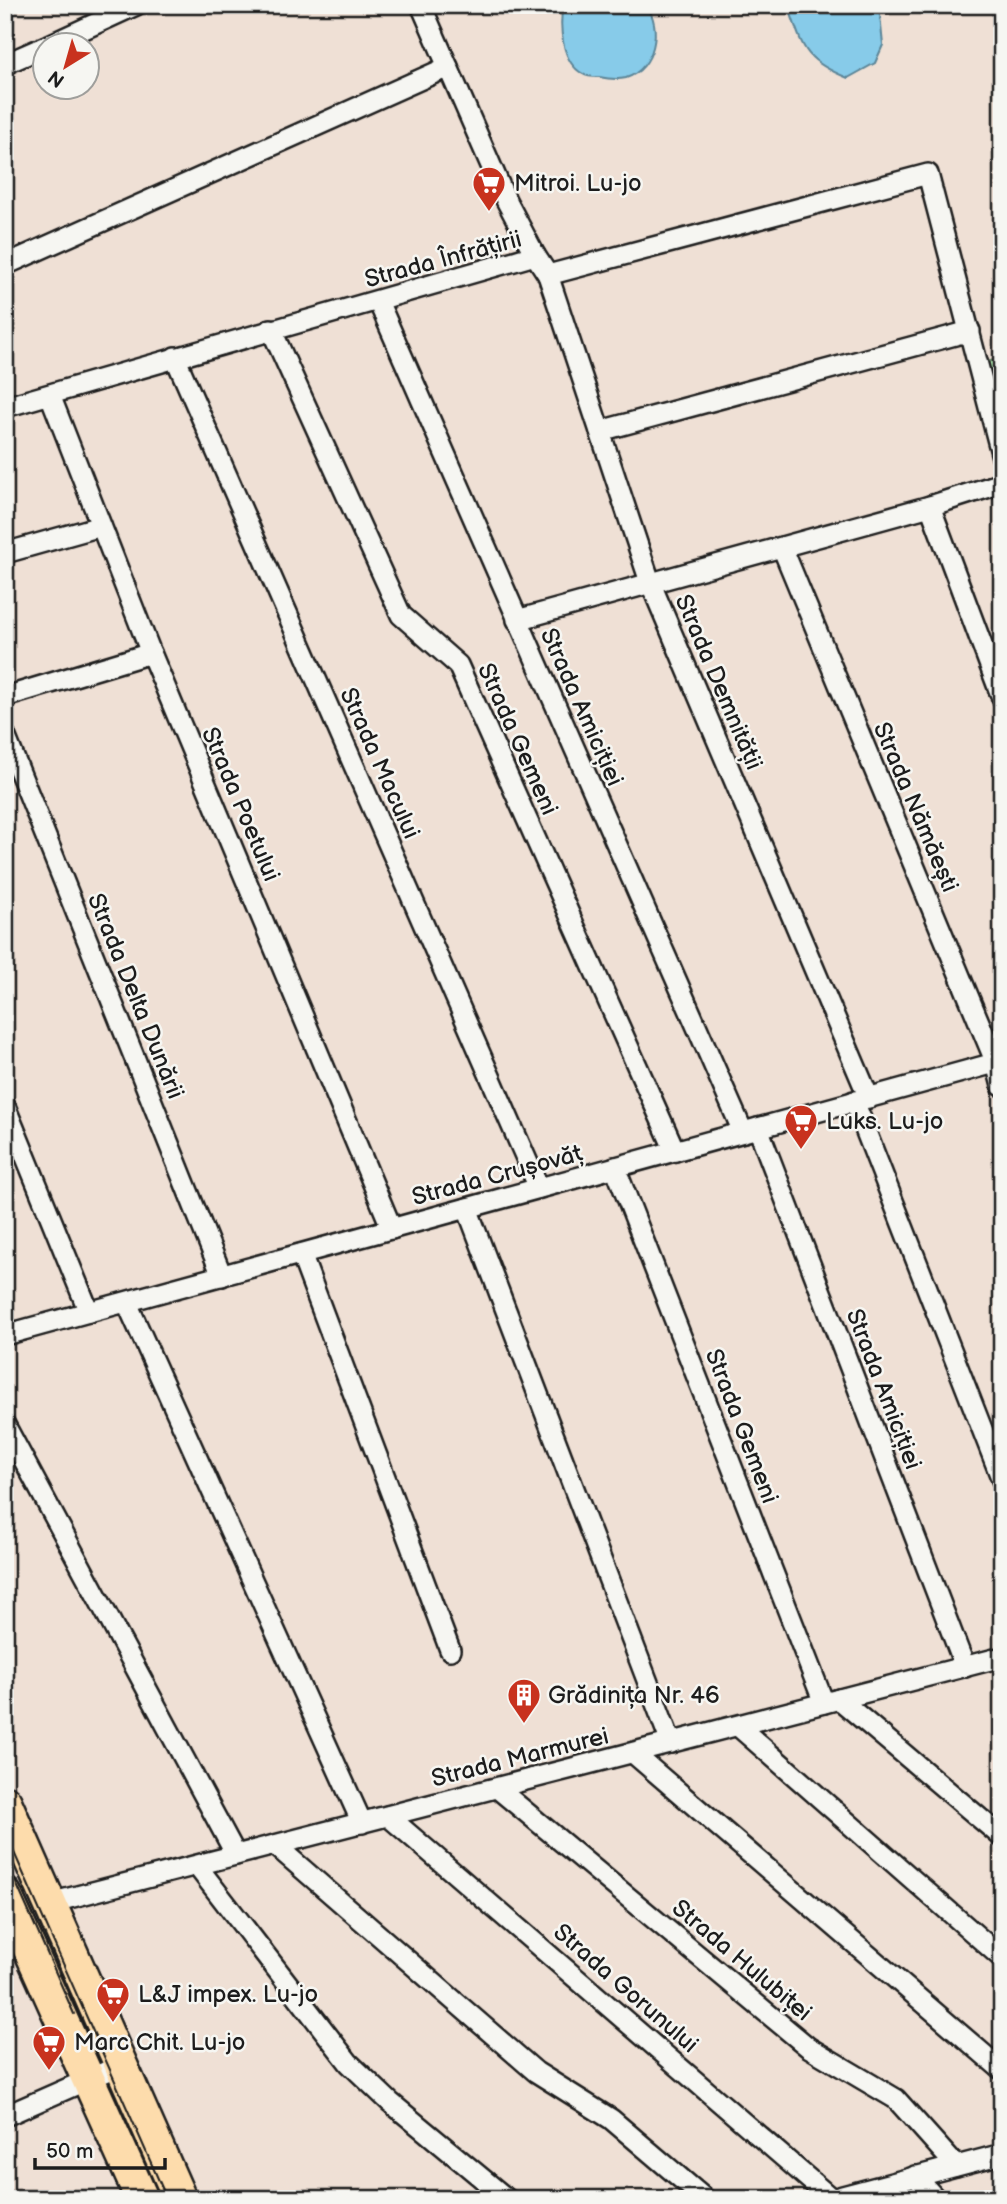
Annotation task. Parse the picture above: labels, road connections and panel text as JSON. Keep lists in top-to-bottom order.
{
  "streets": {
    "street": [
      "Strada Înfrățirii",
      "Strada Demnității",
      "Strada Amiciției",
      "Strada Gemeni",
      "Strada Macului",
      "Strada Poetului",
      "Strada Nămăești",
      "Strada Delta Dunării",
      "Strada Crușovăț",
      "Strada Marmurei",
      "Strada Hulubiței",
      "Strada Gorunului"
    ]
  },
  "crossings": [
    ["Strada Înfrățirii", "Strada Demnității"],
    ["Strada Înfrățirii", "Strada Amiciției"],
    ["Strada Înfrățirii", "Strada Gemeni"],
    ["Strada Înfrățirii", "Strada Macului"],
    ["Strada Înfrățirii", "Strada Poetului"],
    ["Strada Demnității", "Strada Crușovăț"],
    ["Strada Amiciției", "Strada Crușovăț"],
    ["Strada Amiciției", "Strada Marmurei"],
    ["Strada Gemeni", "Strada Crușovăț"],
    ["Strada Gemeni", "Strada Marmurei"],
    ["Strada Macului", "Strada Crușovăț"],
    ["Strada Poetului", "Strada Crușovăț"],
    ["Strada Nămăești", "Strada Crușovăț"],
    ["Strada Delta Dunării", "Strada Crușovăț"],
    ["Strada Marmurei", "Strada Hulubiței"],
    ["Strada Marmurei", "Strada Gorunului"]
  ],
  "places": {
    "supermarket": [
      "Mitroi. Lu-jo",
      "Luks. Lu-jo",
      "L&J impex. Lu-jo",
      "Marc Chit. Lu-jo"
    ],
    "building": ["Grădinița Nr. 46"]
  },
  "scale_bar": "50 m",
  "north": "bottom left"
}
